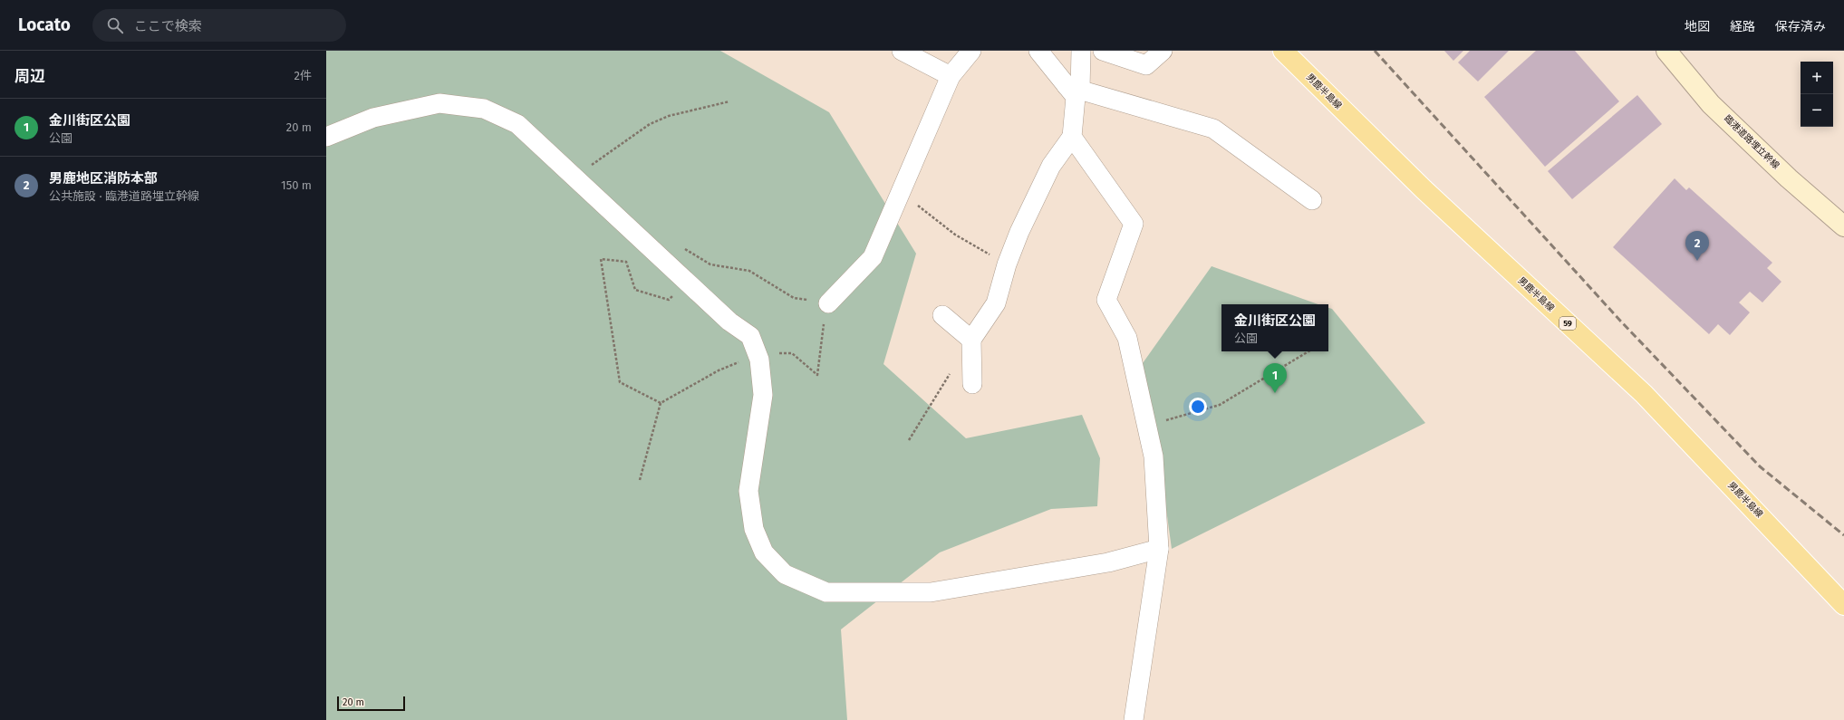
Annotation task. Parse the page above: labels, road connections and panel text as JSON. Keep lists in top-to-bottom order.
{
  "streets": {
    "main road": ["男鹿半島線", "59"],
    "street": ["臨港道路埋立幹線"]
  },
  "scale_bar": "20 m",
  "page": {
    "header": "Locato",
    "search": "ここで検索",
    "nav": ["地図", "経路", "保存済み"],
    "heading": ["周辺", "2件"],
    "map_buttons": ["+", "−"],
    "list": [
      {
        "mark": "1",
        "name": "金川街区公園",
        "note": "公園",
        "value": "20 m"
      },
      {
        "mark": "2",
        "name": "男鹿地区消防本部",
        "note": "公共施設 · 臨港道路埋立幹線",
        "value": "150 m"
      }
    ],
    "pins": ["2", "1"],
    "popup": ["金川街区公園", "公園"],
    "scale": "20 m"
  }
}
